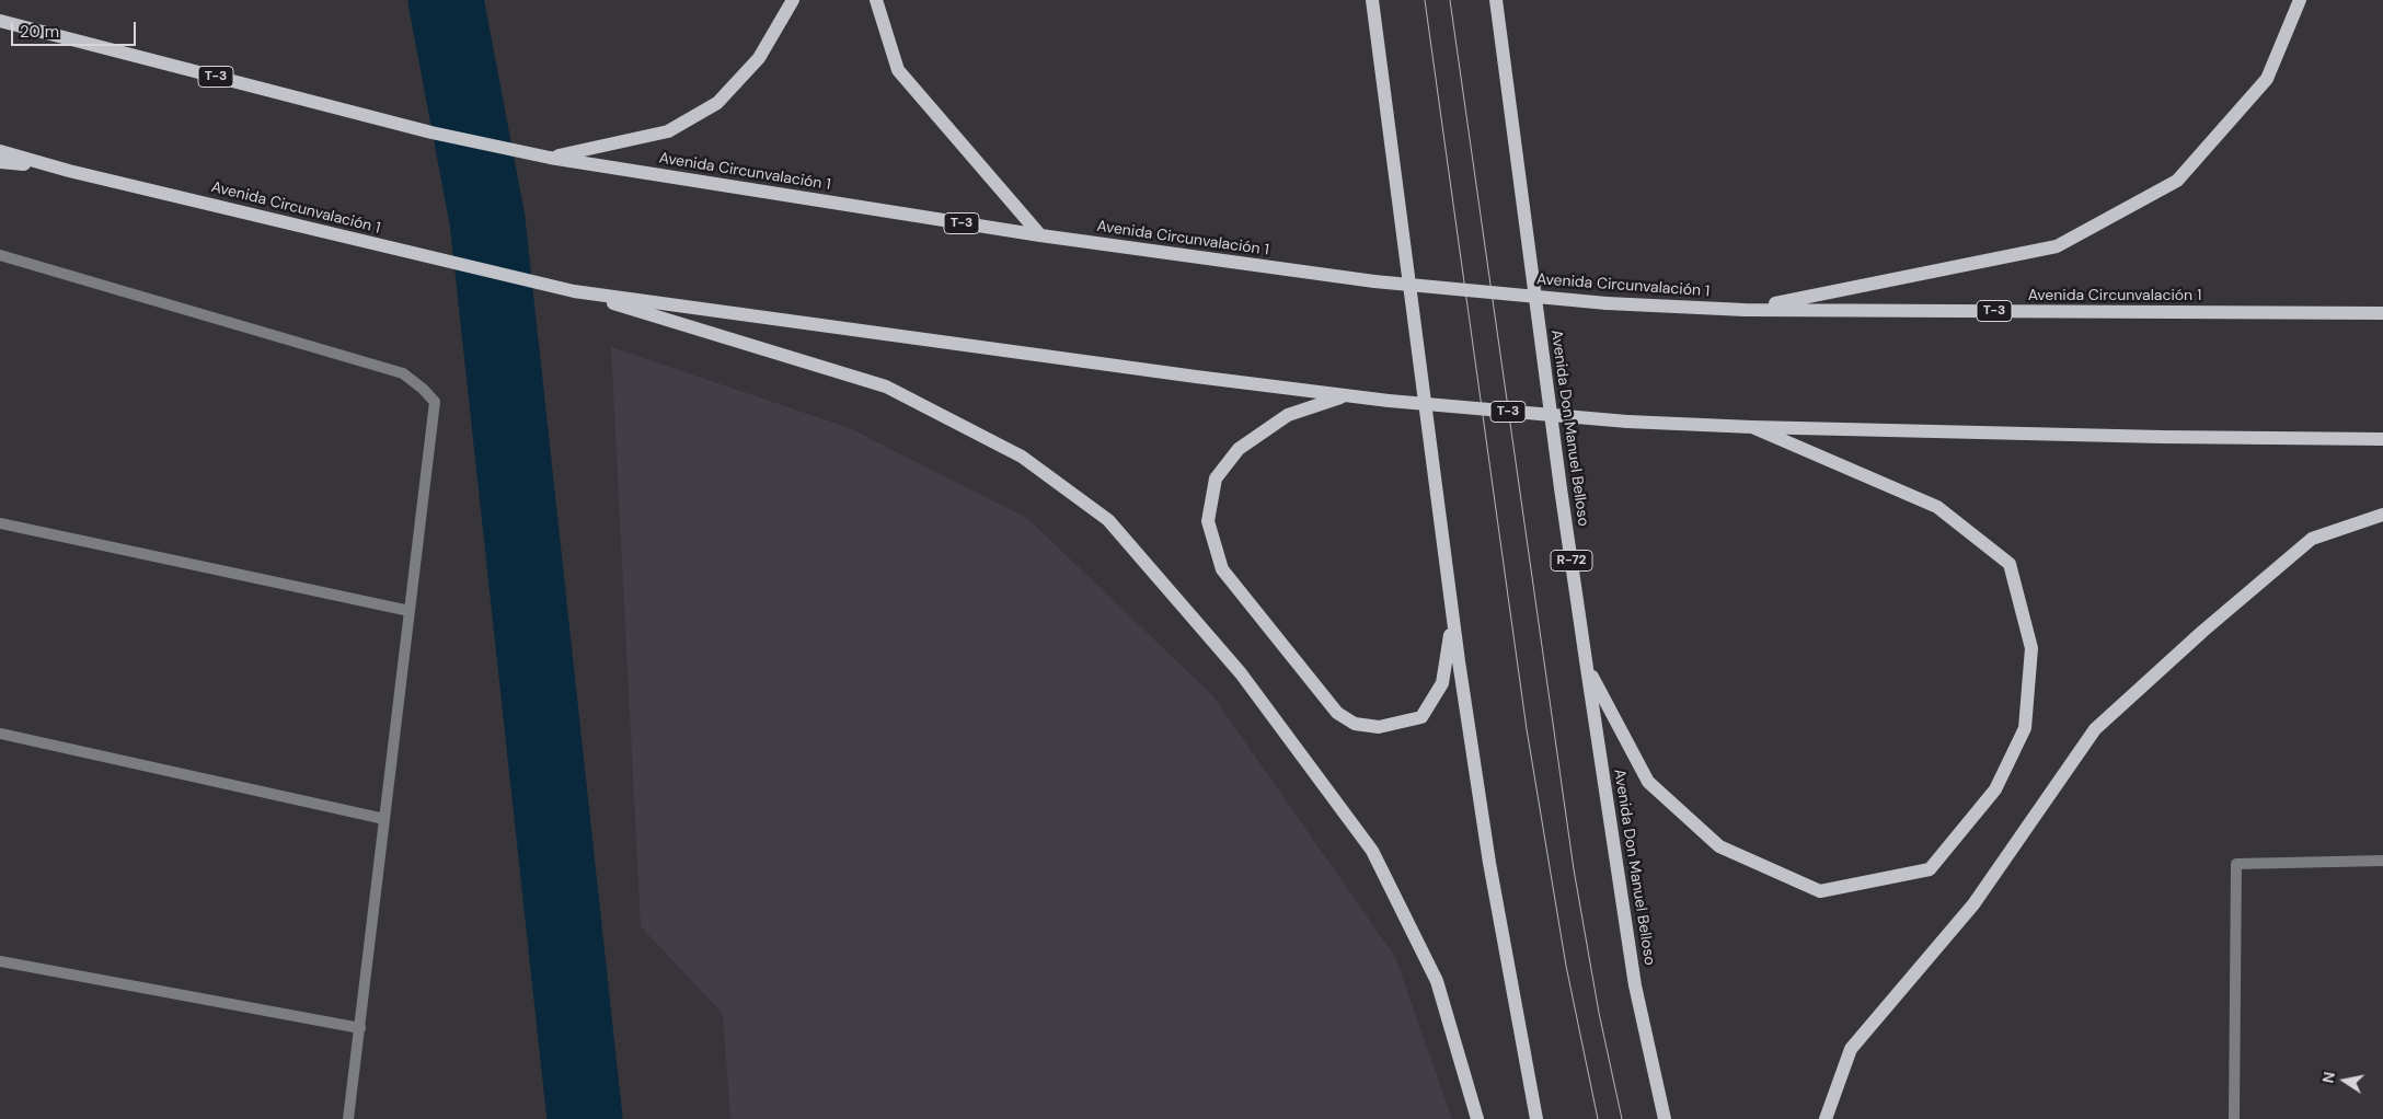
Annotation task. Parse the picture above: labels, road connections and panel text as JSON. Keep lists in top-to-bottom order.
{
  "streets": {
    "main road": [
      "T-3",
      "Avenida Circunvalación 1",
      "Avenida Don Manuel Belloso",
      "R-72"
    ]
  },
  "scale_bar": "20 m",
  "north": "left"
}
